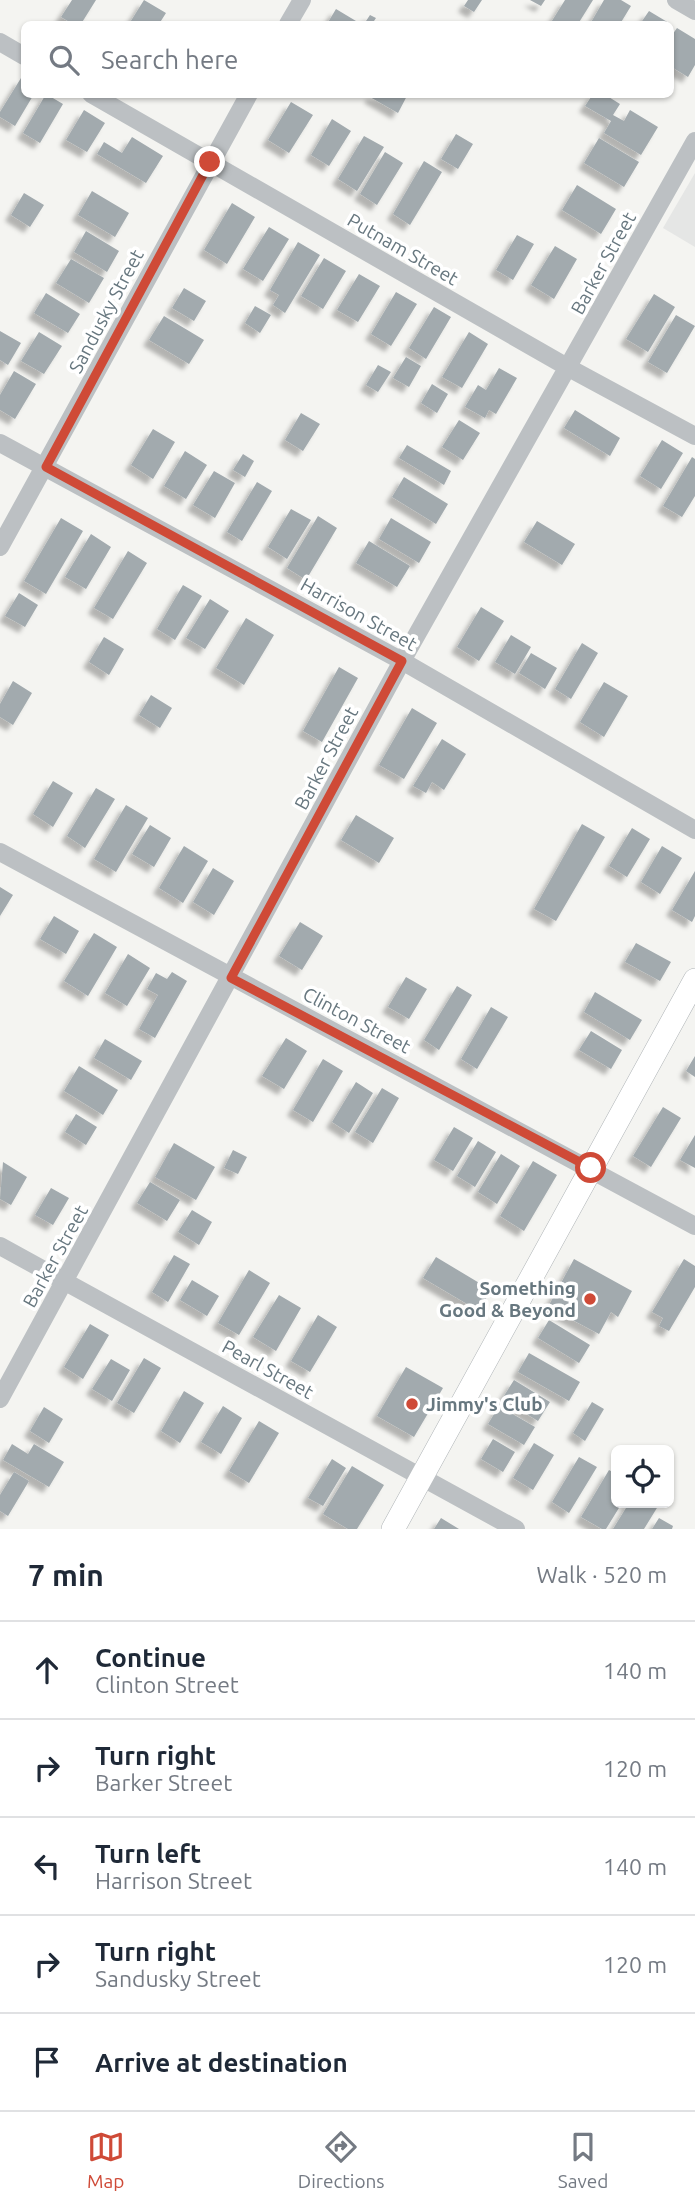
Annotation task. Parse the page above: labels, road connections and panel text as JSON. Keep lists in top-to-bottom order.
{
  "streets": {
    "street": [
      "Putnam Street",
      "Barker Street",
      "Sandusky Street",
      "Harrison Street",
      "Clinton Street",
      "Pearl Street"
    ]
  },
  "crossings": [
    ["Putnam Street", "Barker Street"],
    ["Putnam Street", "Sandusky Street"],
    ["Barker Street", "Harrison Street"],
    ["Barker Street", "Clinton Street"],
    ["Barker Street", "Pearl Street"],
    ["Sandusky Street", "Harrison Street"]
  ],
  "places": ["Something Good & Beyond", "Jimmy's Club"],
  "page": {
    "search": "Search here",
    "heading": ["7 min", "Walk · 520 m"],
    "list": [
      ["Continue", "Clinton Street", "140 m"],
      ["Turn right", "Barker Street", "120 m"],
      ["Turn left", "Harrison Street", "140 m"],
      ["Turn right", "Sandusky Street", "120 m"],
      "Arrive at destination"
    ],
    "nav": ["Map", "Directions", "Saved"]
  }
}
